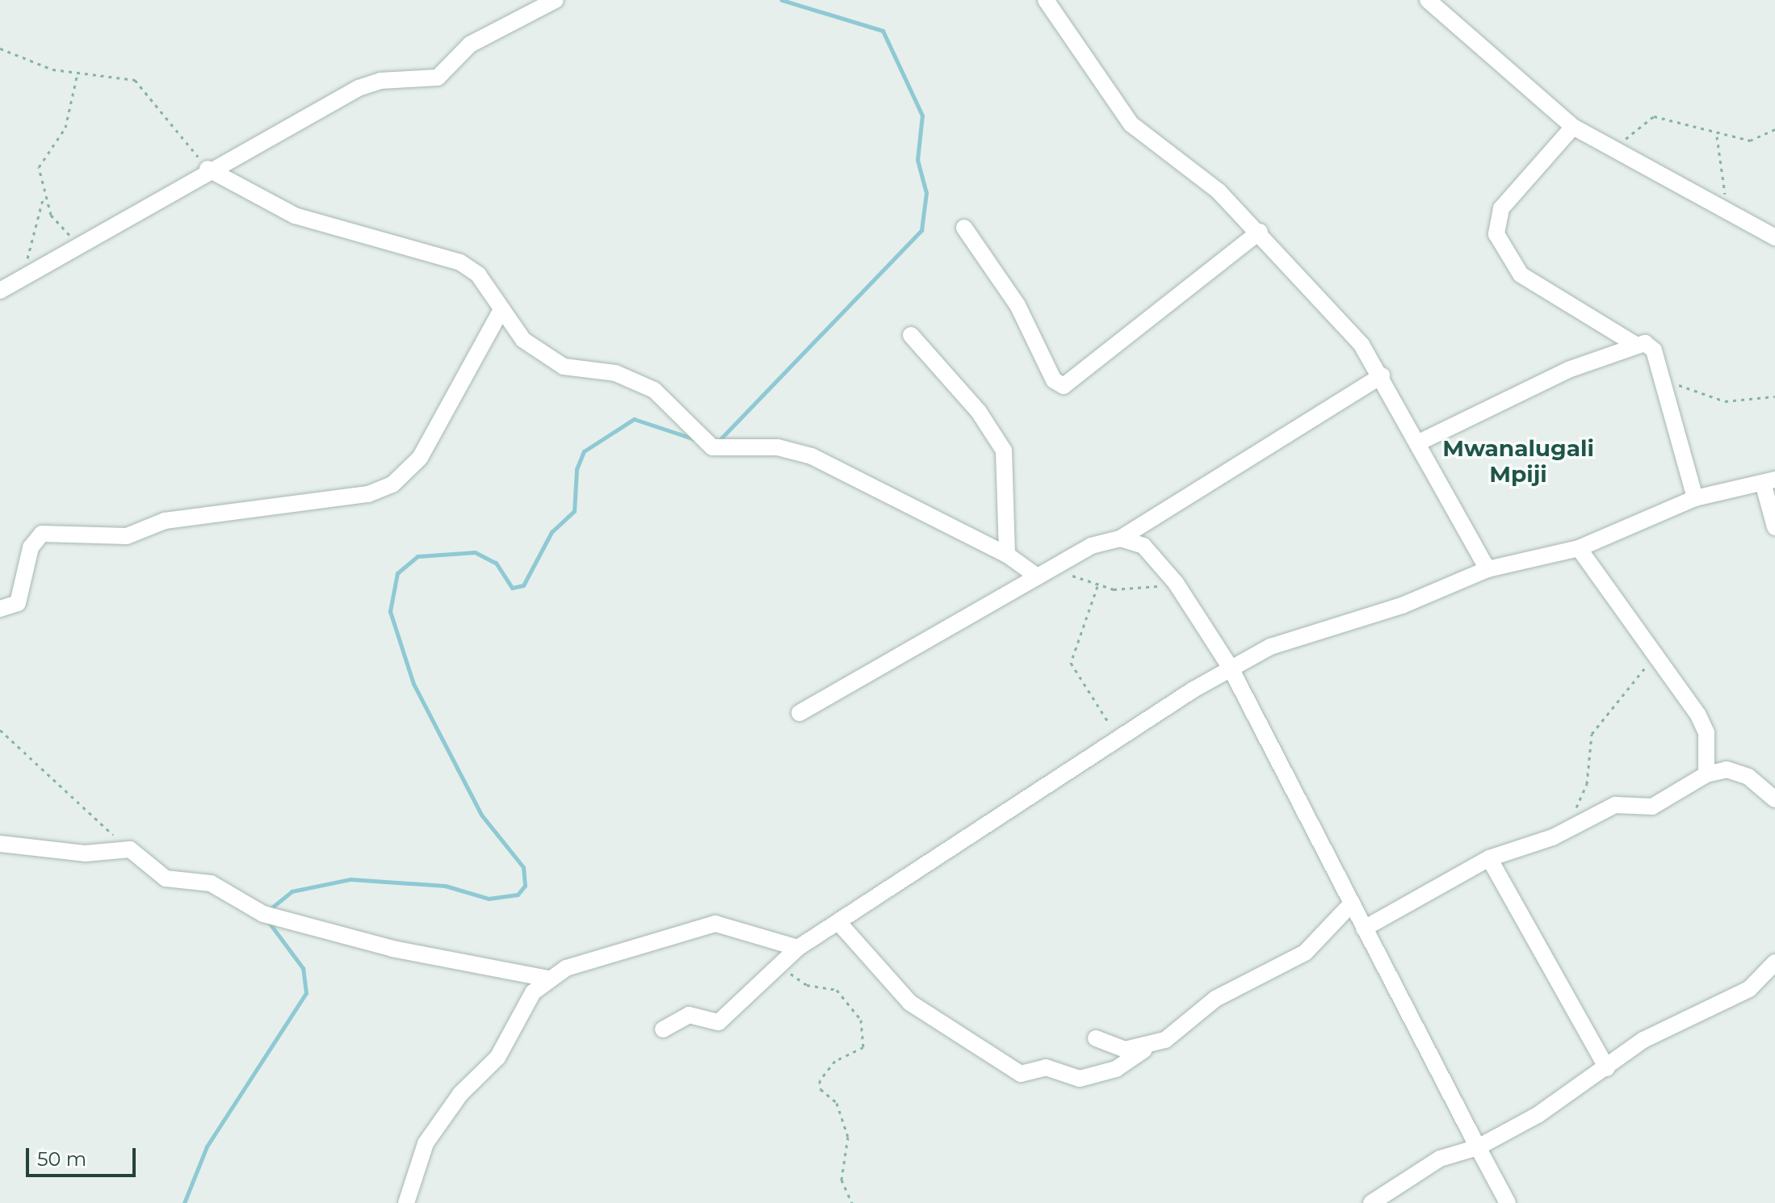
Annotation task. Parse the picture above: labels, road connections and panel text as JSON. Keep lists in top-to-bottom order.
{
  "districts": ["Mwanalugali Mpiji"],
  "scale_bar": "50 m"
}
